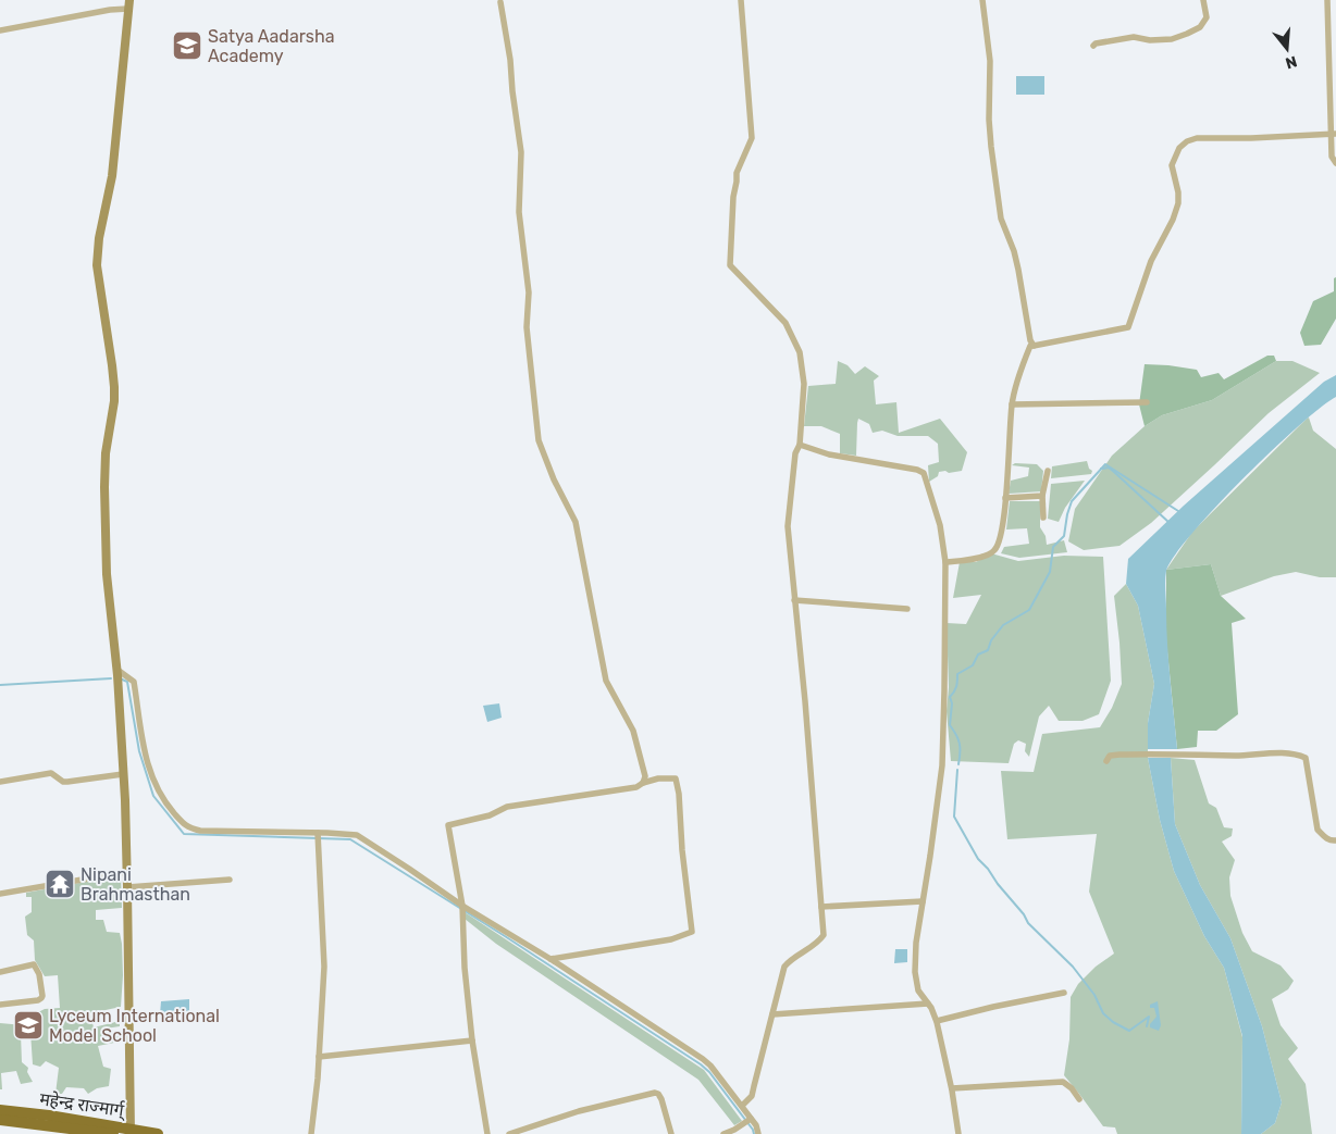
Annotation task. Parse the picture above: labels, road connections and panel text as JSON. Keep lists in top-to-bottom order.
{
  "streets": {
    "highway": ["महेन्द्र राज्मार्ग्"]
  },
  "places": {
    "school or university": ["Satya Aadarsha Academy", "Lyceum International Model School"],
    "temple": ["Nipani Brahmasthan"]
  },
  "north": "bottom"
}
